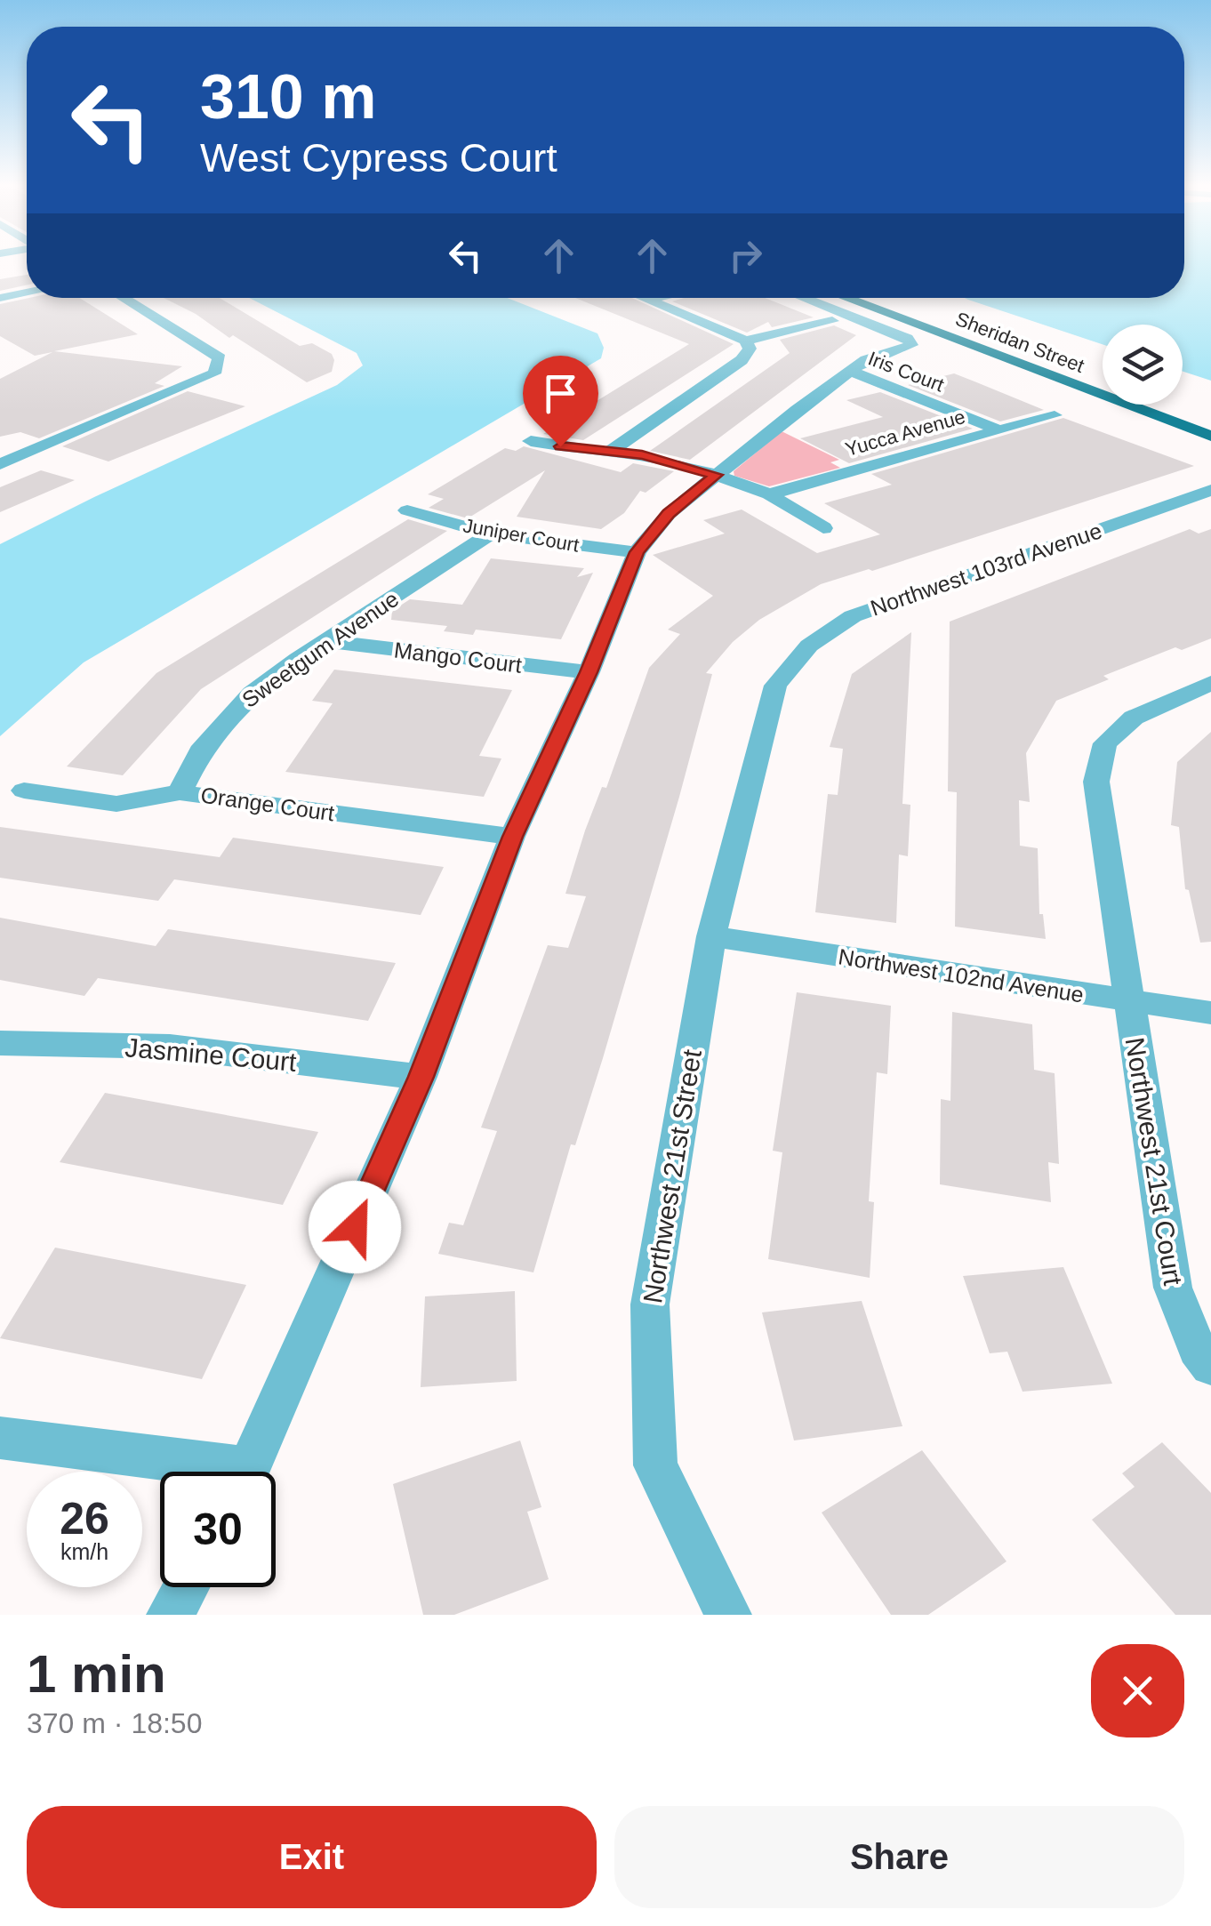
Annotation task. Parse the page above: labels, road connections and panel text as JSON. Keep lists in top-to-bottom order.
{
  "streets": {
    "main road": ["Sheridan Street"],
    "street": [
      "Iris Court",
      "Yucca Avenue",
      "Juniper Court",
      "Northwest 103rd Avenue",
      "Sweetgum Avenue",
      "Mango Court",
      "Orange Court",
      "Northwest 102nd Avenue",
      "Jasmine Court",
      "Northwest 21st Court",
      "Northwest 21st Street"
    ]
  },
  "crossings": [
    ["Iris Court", "Yucca Avenue"],
    ["Juniper Court", "Sweetgum Avenue"],
    ["Northwest 103rd Avenue", "Northwest 102nd Avenue"],
    ["Northwest 103rd Avenue", "Northwest 21st Street"],
    ["Sweetgum Avenue", "Mango Court"],
    ["Sweetgum Avenue", "Orange Court"],
    ["Northwest 102nd Avenue", "Northwest 21st Court"],
    ["Northwest 102nd Avenue", "Northwest 21st Street"]
  ],
  "page": {
    "turn": ["310 m", "West Cypress Court"],
    "speed": "26 km/h",
    "limit": "30",
    "heading": ["1 min", "370 m · 18:50"],
    "buttons": ["Exit", "Share"]
  }
}
